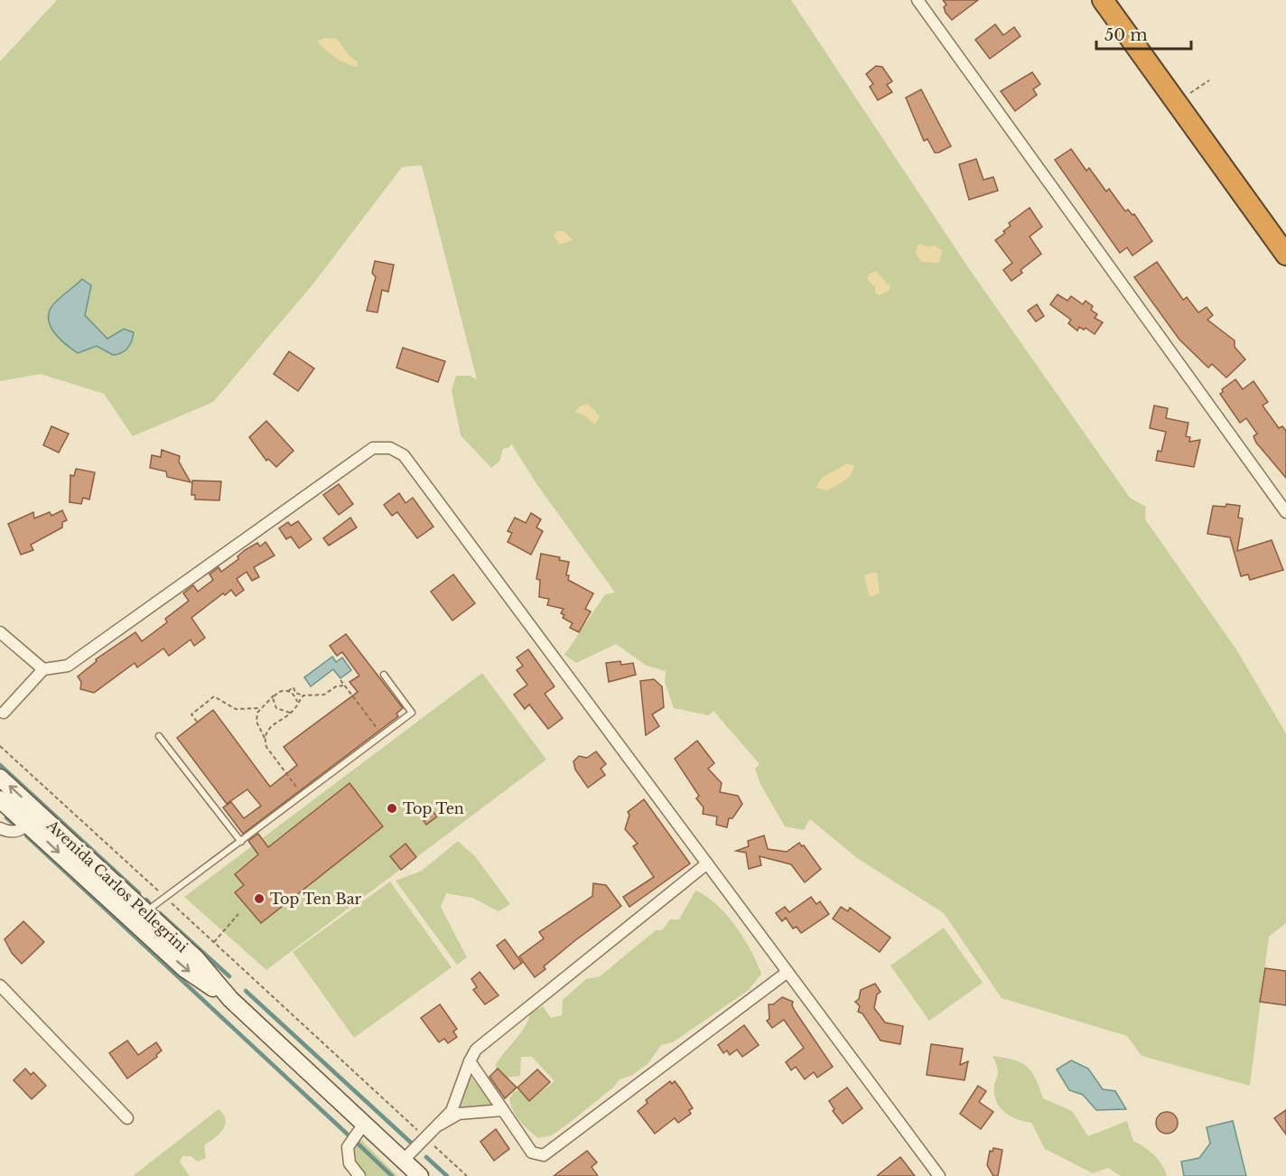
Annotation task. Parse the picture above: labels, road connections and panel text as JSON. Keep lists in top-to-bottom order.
{
  "streets": {
    "main road": ["Avenida Carlos Pellegrini"]
  },
  "places": ["Top Ten", "Top Ten Bar"],
  "scale_bar": "50 m"
}
